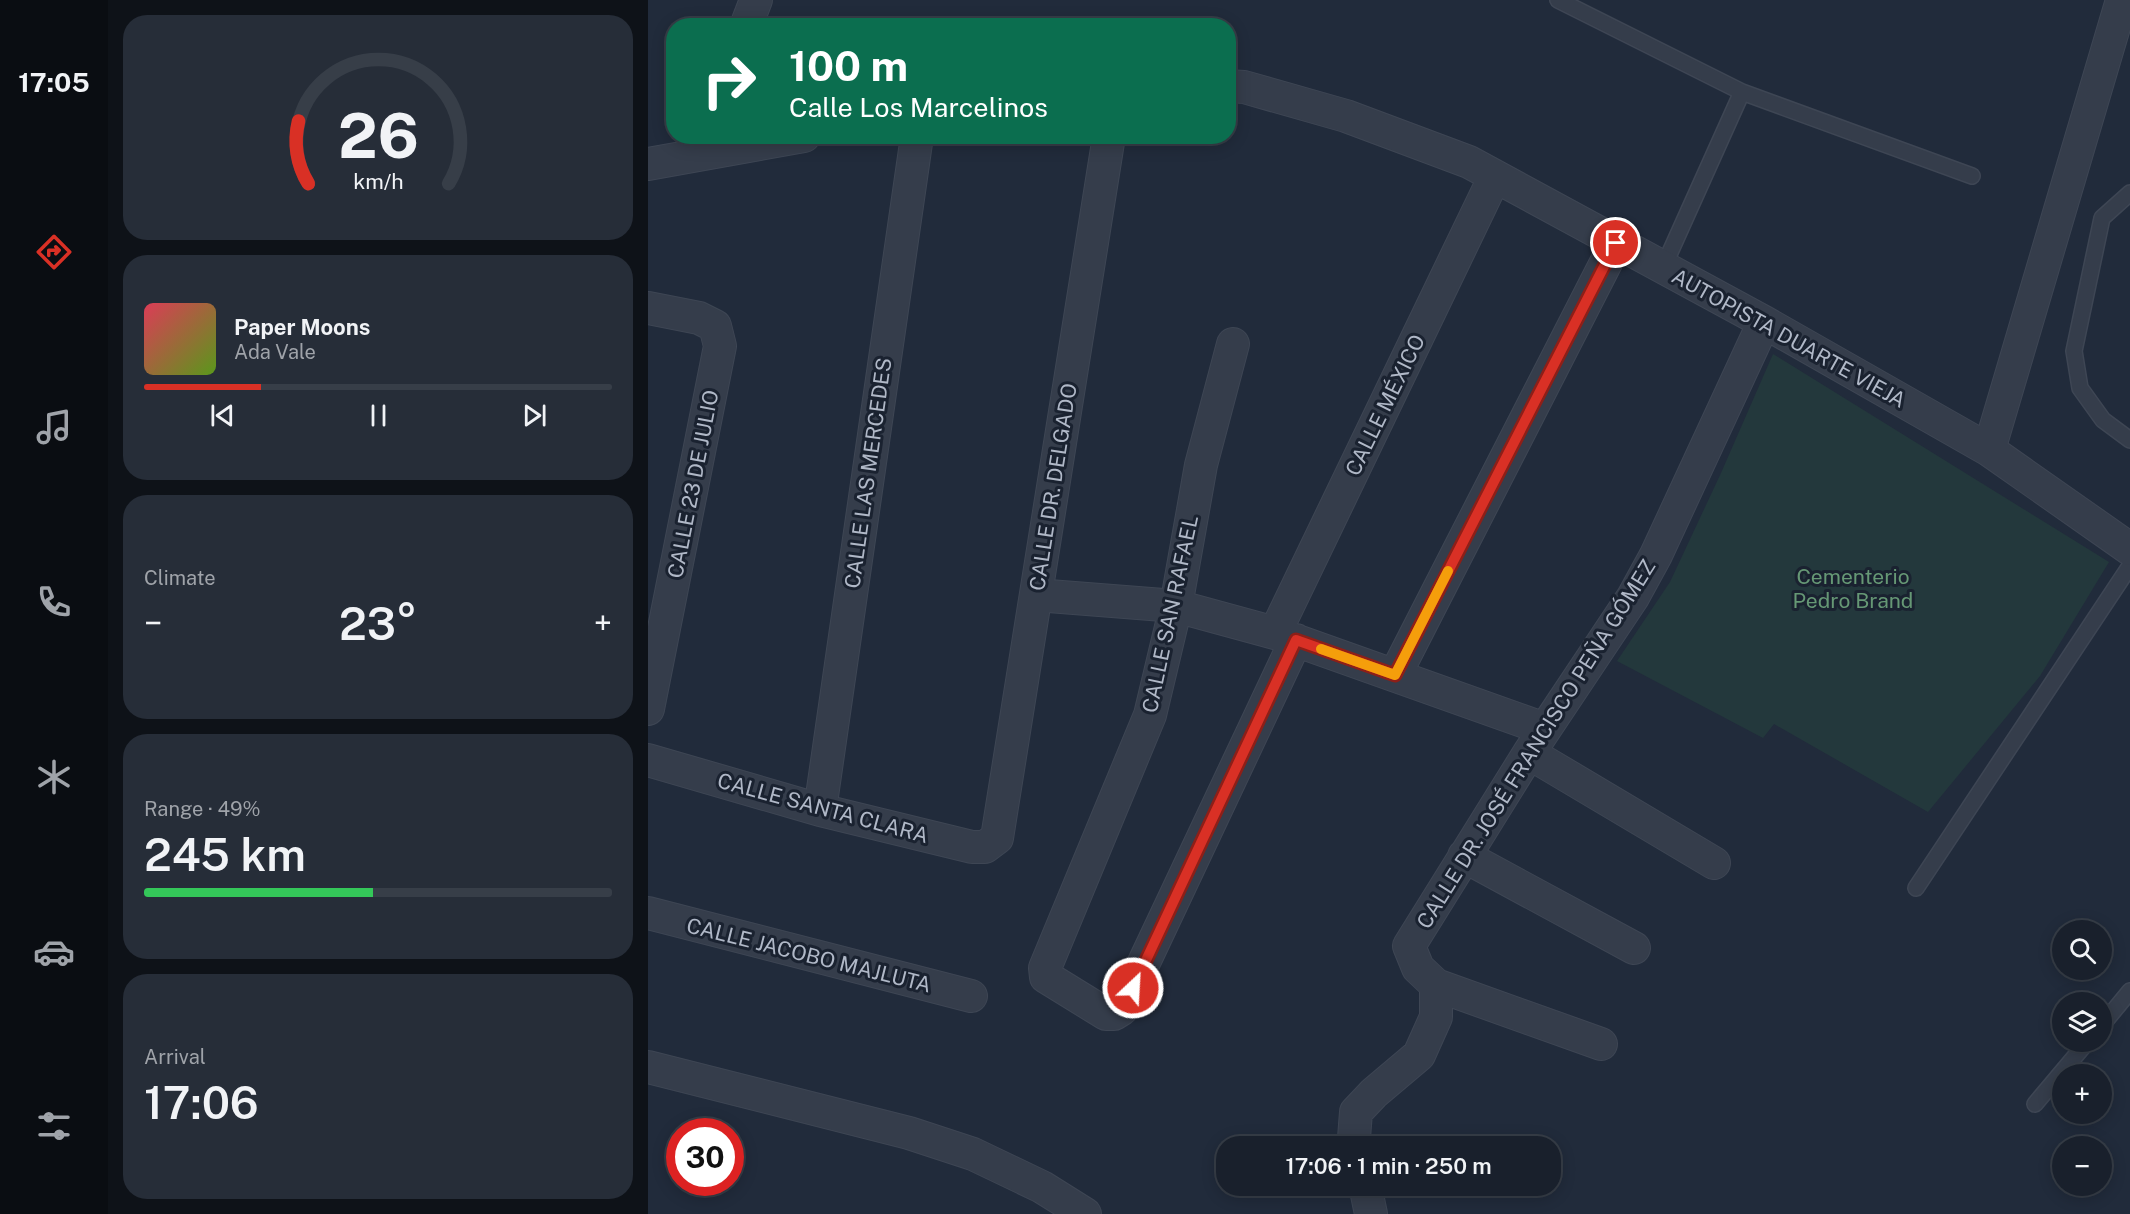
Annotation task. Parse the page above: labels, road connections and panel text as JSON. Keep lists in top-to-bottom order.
{
  "streets": {
    "street": [
      "AUTOPISTA DUARTE VIEJA",
      "CALLE MÉXICO",
      "CALLE LAS MERCEDES",
      "CALLE 23 DE JULIO",
      "CALLE DR. DELGADO",
      "CALLE SAN RAFAEL",
      "CALLE DR. JOSÉ FRANCISCO PEÑA GÓMEZ",
      "CALLE SANTA CLARA",
      "CALLE JACOBO MAJLUTA"
    ]
  },
  "crossings": [
    ["AUTOPISTA DUARTE VIEJA", "CALLE MÉXICO"],
    ["AUTOPISTA DUARTE VIEJA", "CALLE DR. JOSÉ FRANCISCO PEÑA GÓMEZ"],
    ["CALLE MÉXICO", "CALLE SAN RAFAEL"],
    ["CALLE LAS MERCEDES", "CALLE SANTA CLARA"],
    ["CALLE DR. DELGADO", "CALLE SANTA CLARA"]
  ],
  "parks": ["Cementerio Pedro Brand"],
  "page": {
    "tabs": "17:05",
    "turn": ["100 m", "Calle Los Marcelinos"],
    "song": ["Paper Moons", "Ada Vale"],
    "tile": [
      "Climate",
      ["Range · 49%", "245 km"],
      ["Arrival", "17:06"]
    ],
    "heat": ["−", "23°", "+"],
    "map_buttons": ["+", "−"],
    "limit": "30",
    "trip": "17:06 · 1 min · 250 m",
    "gauge": ["26", "km/h"]
  }
}
